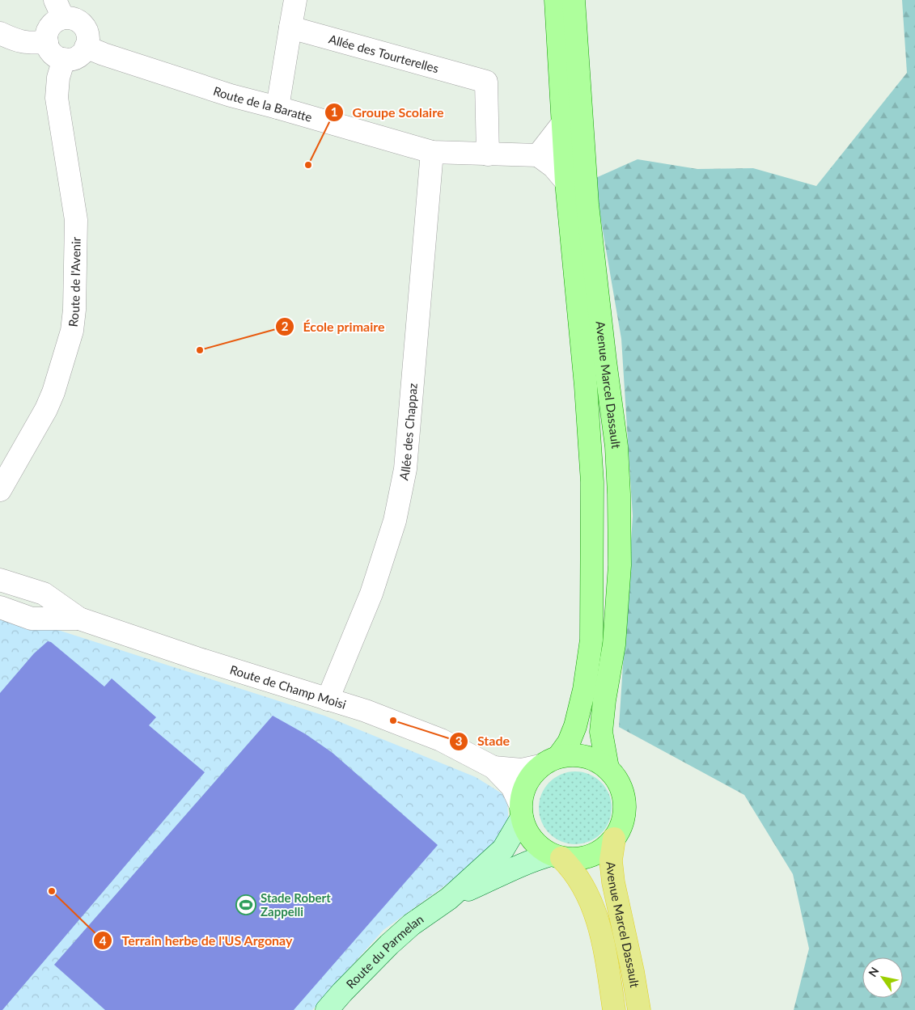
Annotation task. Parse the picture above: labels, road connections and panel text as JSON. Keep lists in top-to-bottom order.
{
  "streets": {
    "highway": ["Avenue Marcel Dassault"],
    "street": [
      "Allée des Tourterelles",
      "Route de la Baratte",
      "Route de l'Avenir",
      "Allée des Chappaz",
      "Route de Champ Moisi",
      "Route du Parmelan"
    ]
  },
  "crossings": [
    ["Allée des Tourterelles", "Route de la Baratte"],
    ["Route de la Baratte", "Route de l'Avenir"],
    ["Route de la Baratte", "Allée des Chappaz"],
    ["Avenue Marcel Dassault", "Route de Champ Moisi"],
    ["Avenue Marcel Dassault", "Route du Parmelan"],
    ["Allée des Chappaz", "Route de Champ Moisi"],
    ["Route de Champ Moisi", "Route du Parmelan"]
  ],
  "places": {
    "other": [
      "Groupe Scolaire",
      "École primaire",
      "Stade",
      "Terrain herbe de l'US Argonay"
    ],
    "sports": ["Stade Robert Zappelli"]
  },
  "north": "top left"
}
